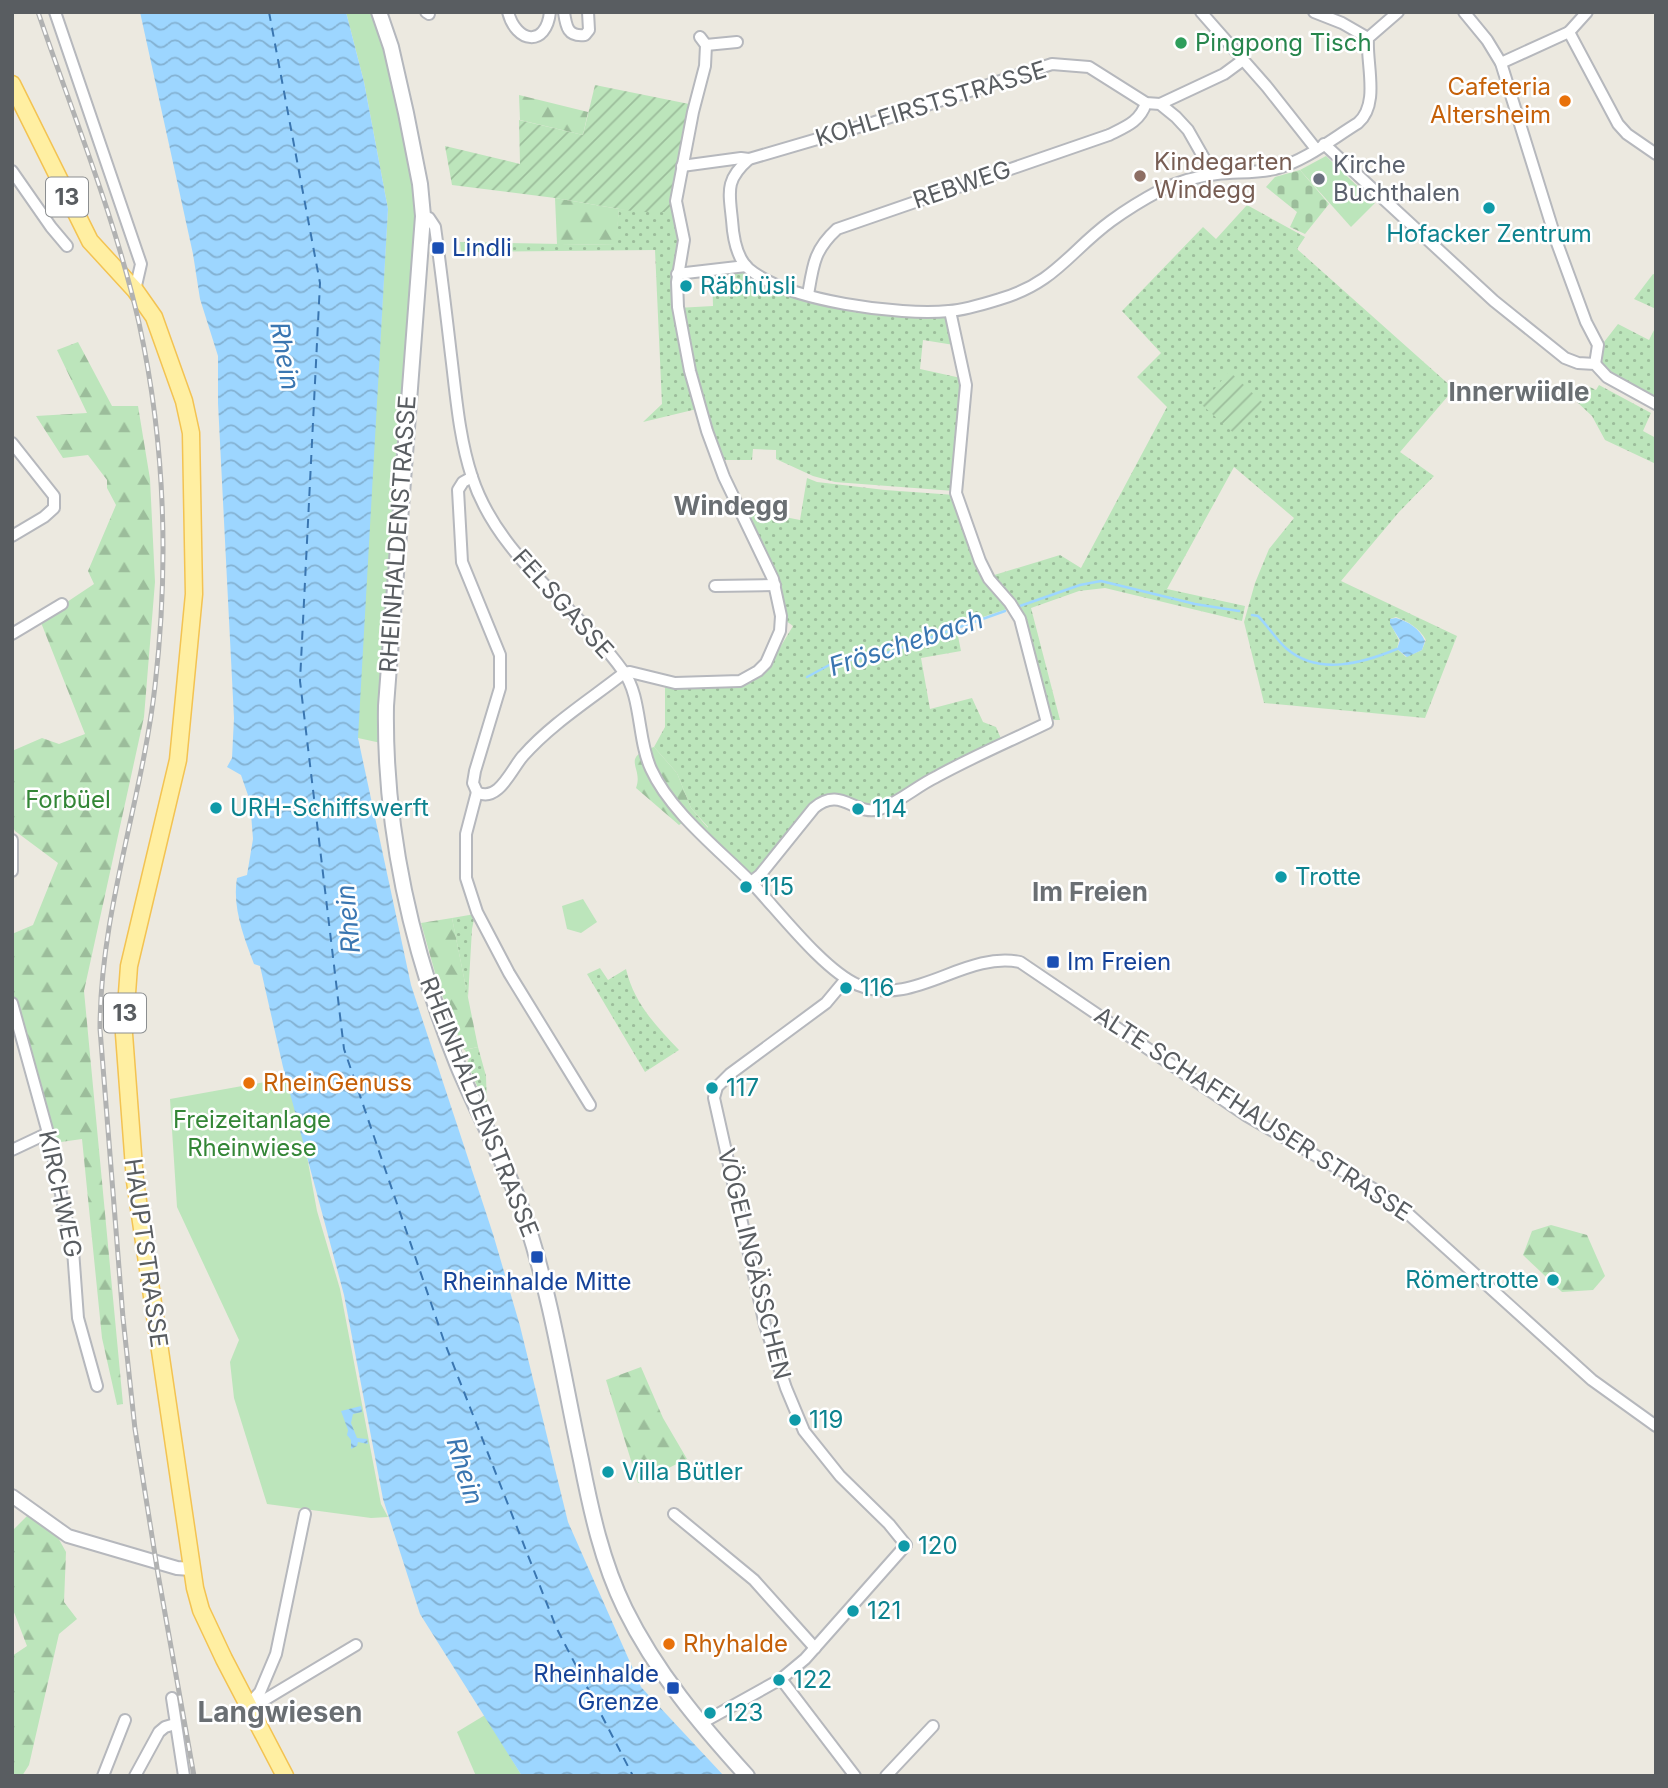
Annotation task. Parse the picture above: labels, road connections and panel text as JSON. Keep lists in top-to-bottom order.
{
  "streets": {
    "main road": ["13", "RHEINHALDENSTRASSE", "HAUPTSTRASSE"],
    "street": [
      "KOHLFIRSTSTRASSE",
      "REBWEG",
      "FELSGASSE",
      "ALTE SCHAFFHAUSER STRASSE",
      "KIRCHWEG",
      "VÖGELINGÄSSCHEN"
    ]
  },
  "crossings": [
    ["KOHLFIRSTSTRASSE", "REBWEG"],
    ["13", "HAUPTSTRASSE"],
    ["RHEINHALDENSTRASSE", "FELSGASSE"],
    ["RHEINHALDENSTRASSE", "VÖGELINGÄSSCHEN"],
    ["FELSGASSE", "ALTE SCHAFFHAUSER STRASSE"],
    ["ALTE SCHAFFHAUSER STRASSE", "VÖGELINGÄSSCHEN"]
  ],
  "districts": [
    "Innerwiidle",
    "Windegg",
    "Im Freien",
    "Langwiesen"
  ],
  "water": ["Rhein", "Fröschebach"],
  "parks": ["Forbüel", "Freizeitanlage Rheinwiese"],
  "places": {
    "other": [
      "Pingpong Tisch",
      "Cafeteria Altersheim",
      "Kindegarten Windegg",
      "Kirche Buchthalen",
      "Hofacker Zentrum",
      "Räbhüsli",
      "URH-Schiffswerft",
      "114",
      "Trotte",
      "115",
      "116",
      "RheinGenuss",
      "117",
      "Römertrotte",
      "119",
      "Villa Bütler",
      "120",
      "121",
      "Rhyhalde",
      "122",
      "123"
    ],
    "transit": [
      "Lindli",
      "Im Freien",
      "Rheinhalde Mitte",
      "Rheinhalde Grenze"
    ]
  }
}
